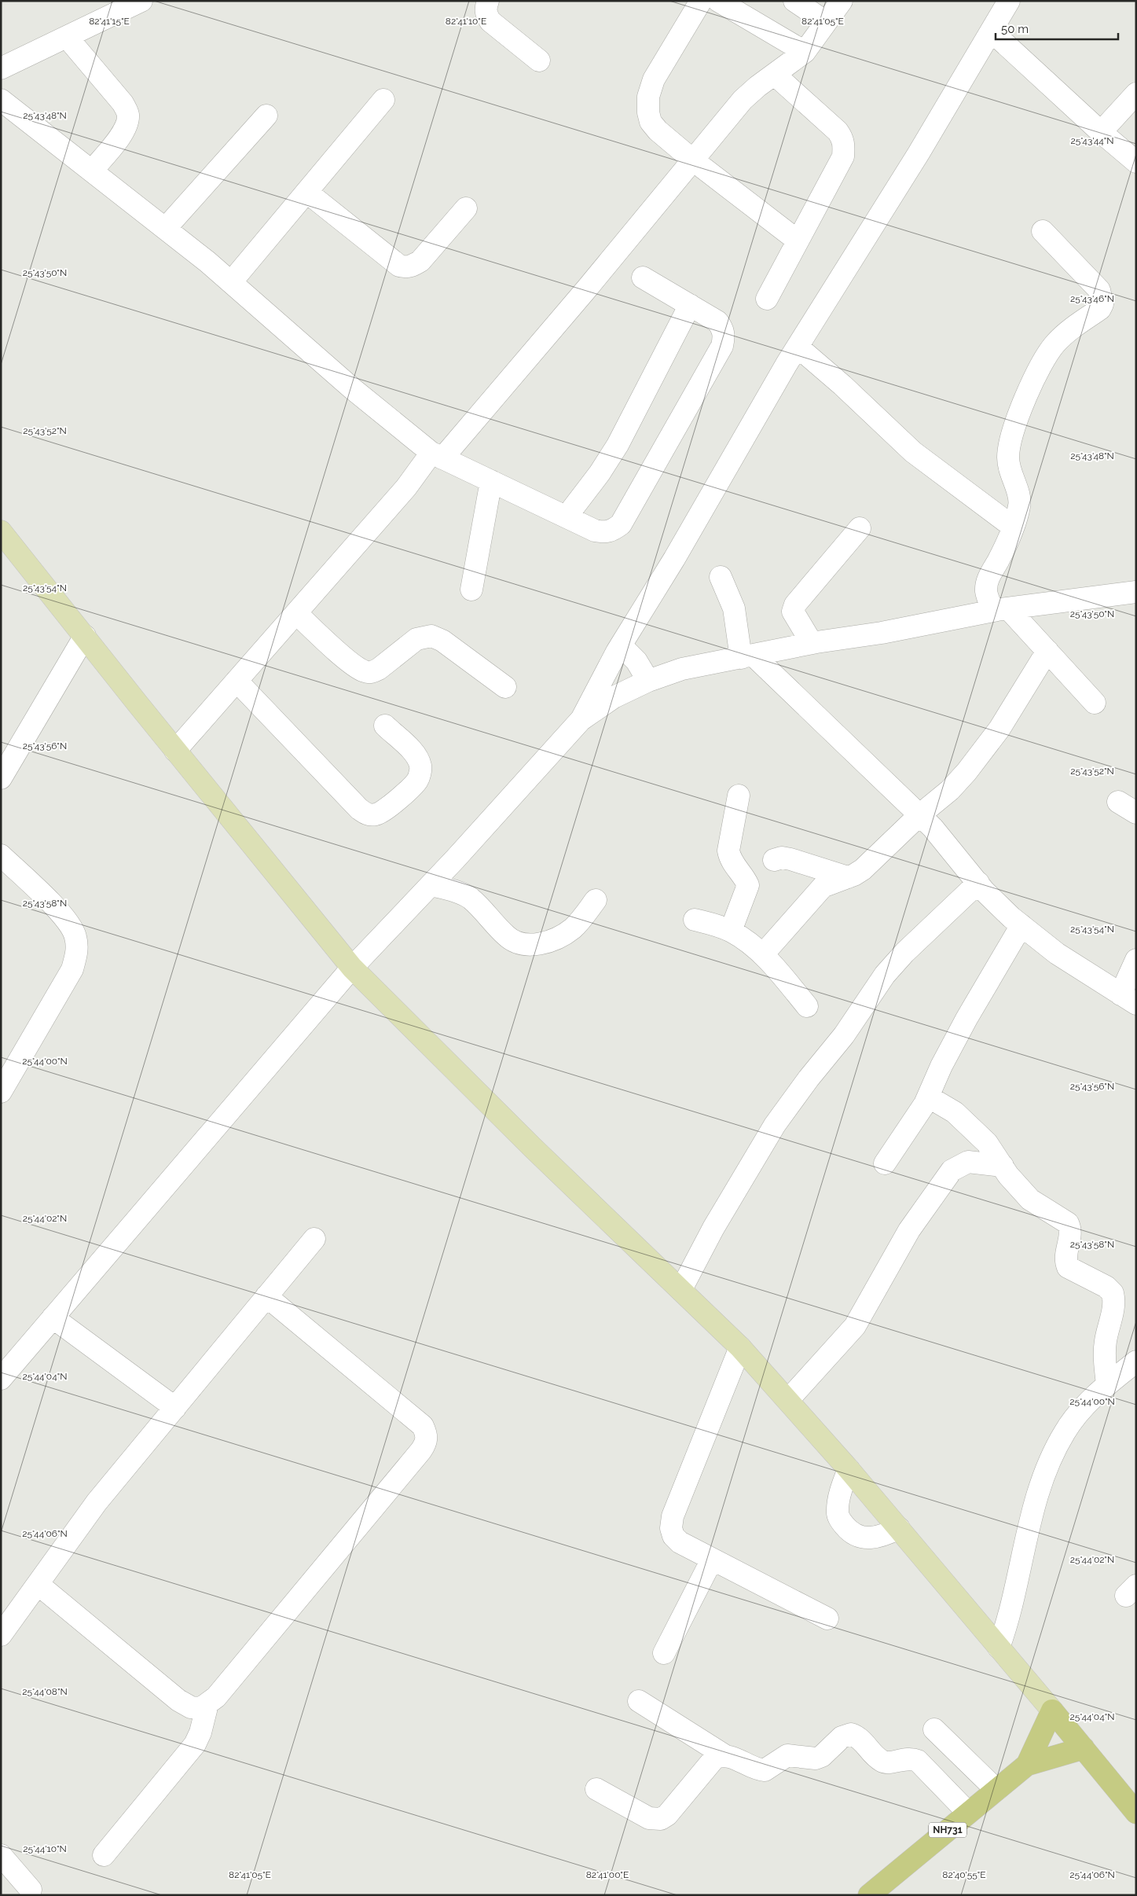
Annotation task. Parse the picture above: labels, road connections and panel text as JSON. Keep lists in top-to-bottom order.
{
  "streets": {
    "highway": ["NH731"]
  },
  "scale_bar": "50 m",
  "coordinates": [
    "82°41'15\"E",
    "82°41'10\"E",
    "82°41'05\"E",
    "25°43'48\"N",
    "25°43'44\"N",
    "25°43'50\"N",
    "25°43'46\"N",
    "25°43'52\"N",
    "25°43'54\"N",
    "25°43'56\"N",
    "25°43'58\"N",
    "25°44'00\"N",
    "25°44'02\"N",
    "25°44'04\"N",
    "25°44'06\"N",
    "25°44'08\"N",
    "25°44'10\"N",
    "82°41'00\"E",
    "82°40'55\"E"
  ]
}
